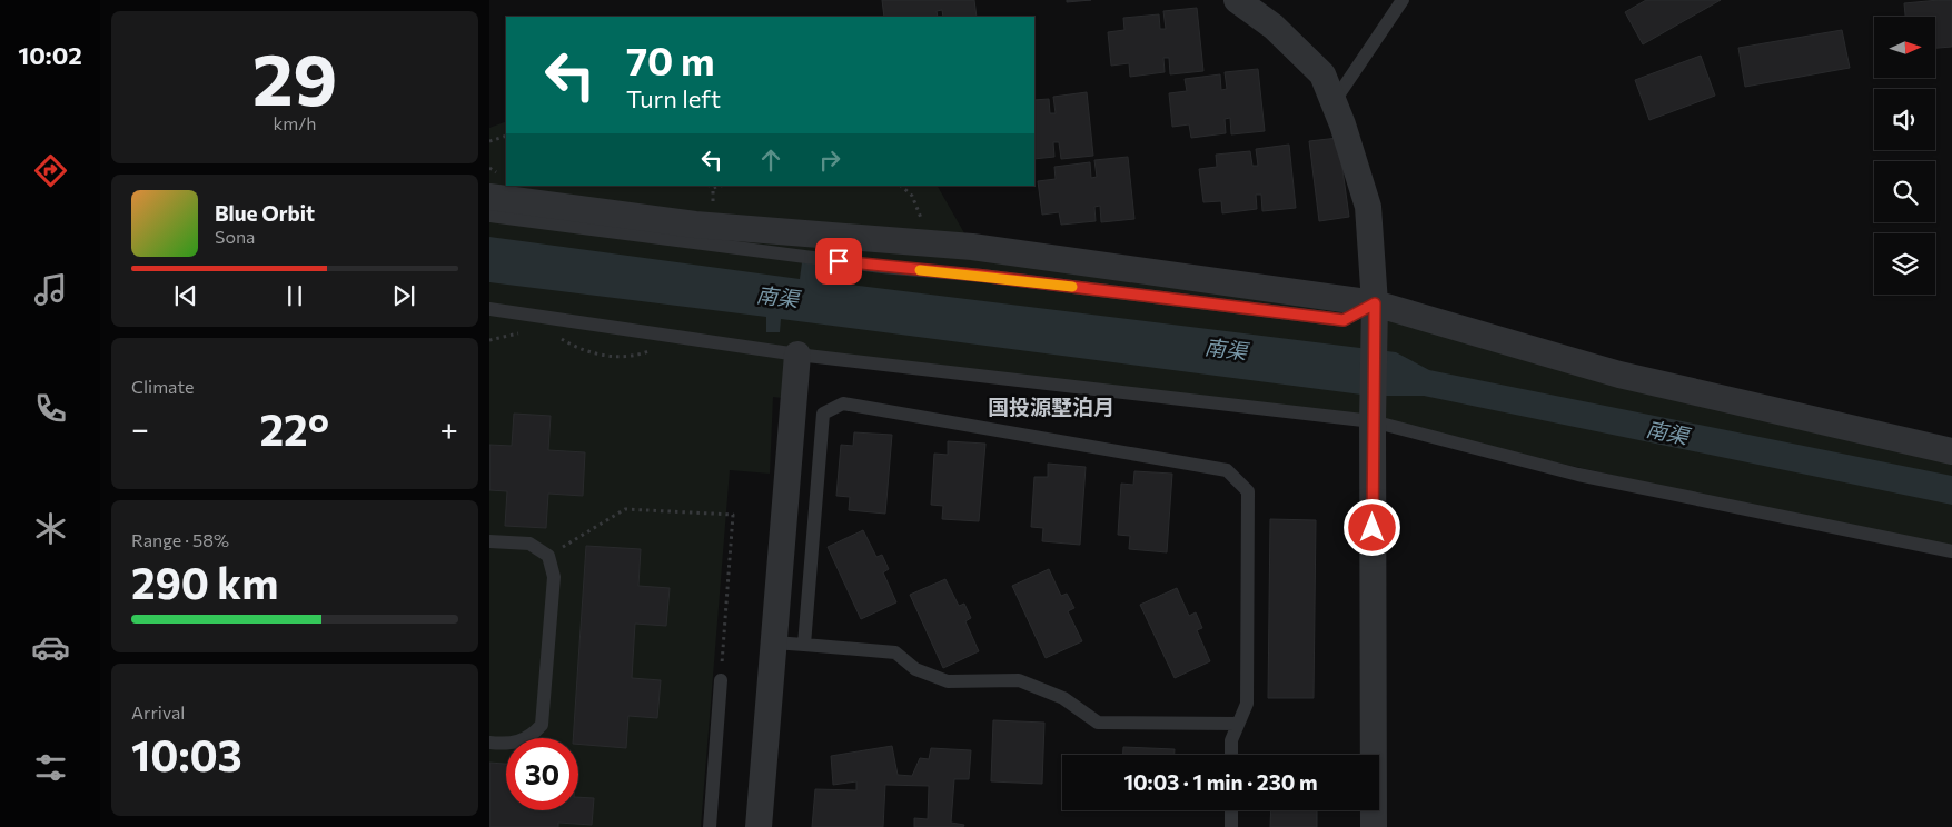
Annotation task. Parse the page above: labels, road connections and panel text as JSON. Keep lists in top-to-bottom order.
{
  "districts": ["国投源墅泊月"],
  "water": ["南渠"],
  "north": "right",
  "page": {
    "tabs": "10:02",
    "tile": [
      ["29", "km/h"],
      "Climate",
      ["Range · 58%", "290 km"],
      ["Arrival", "10:03"]
    ],
    "turn": ["70 m", "Turn left"],
    "song": ["Blue Orbit", "Sona"],
    "heat": ["−", "22°", "+"],
    "limit": "30",
    "trip": "10:03 · 1 min · 230 m"
  }
}
